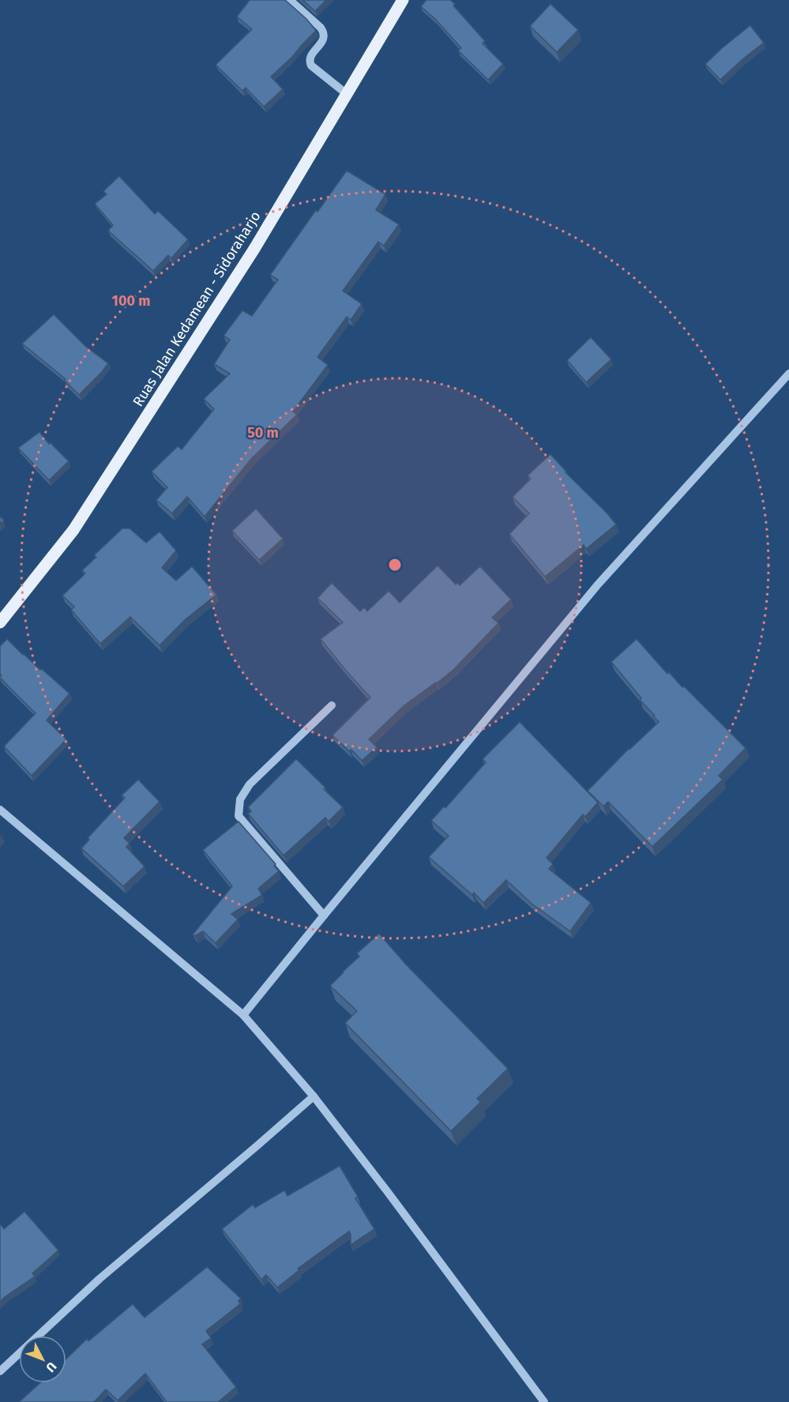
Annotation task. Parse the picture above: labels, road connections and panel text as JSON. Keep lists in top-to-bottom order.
{
  "streets": {
    "main road": ["Ruas Jalan Kedamean - Sidoraharjo"]
  },
  "north": "bottom right",
  "rings": ["100 m", "50 m"]
}
